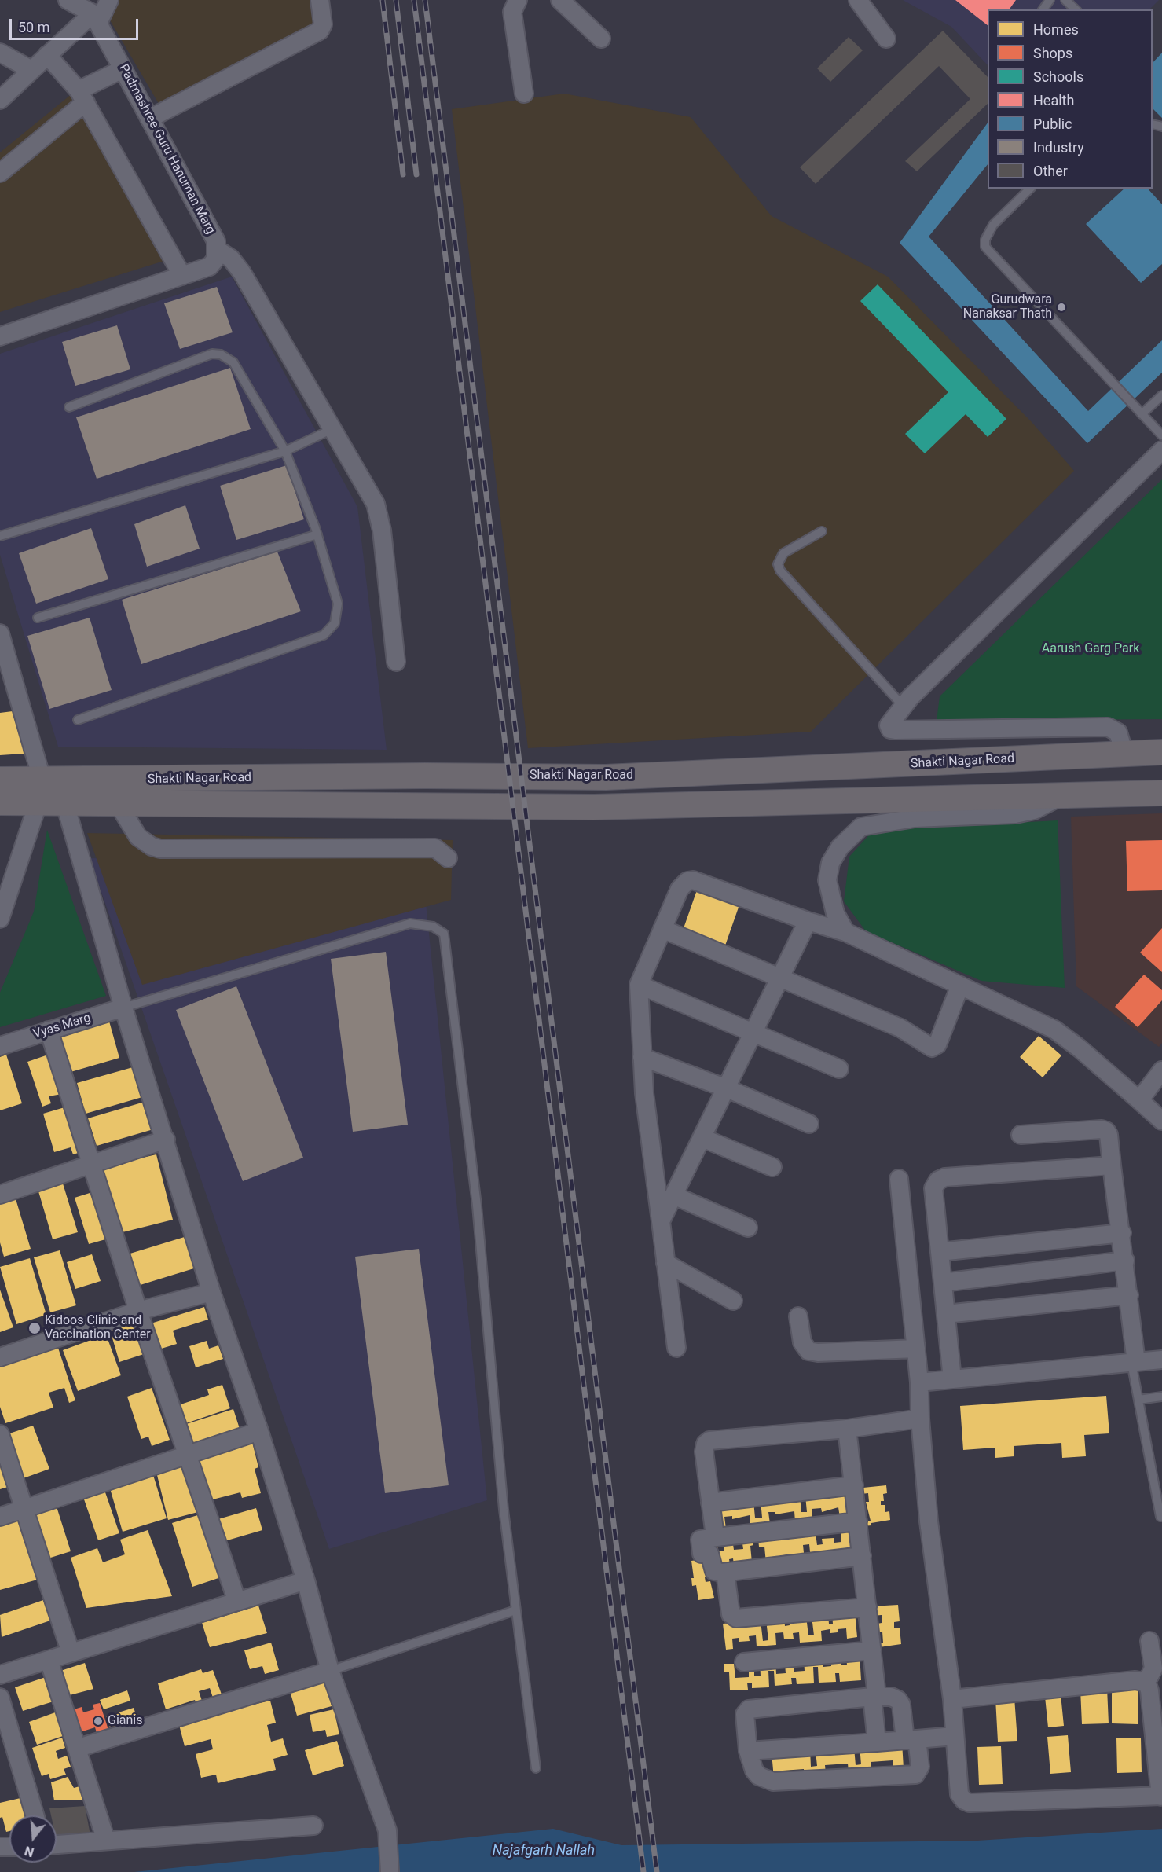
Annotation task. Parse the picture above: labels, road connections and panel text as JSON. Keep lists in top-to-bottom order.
{
  "streets": {
    "street": ["Padmashree Guru Hanuman Marg", "Shakti Nagar Road", "Vyas Marg"]
  },
  "water": ["Najafgarh Nallah"],
  "parks": ["Aarush Garg Park"],
  "places": ["Gurudwara Nanaksar Thath", "Kidoos Clinic and Vaccination Center", "Gianis"],
  "legend": [
    "Homes",
    "Shops",
    "Schools",
    "Health",
    "Public",
    "Industry",
    "Other"
  ],
  "scale_bar": "50 m",
  "north": "bottom"
}
